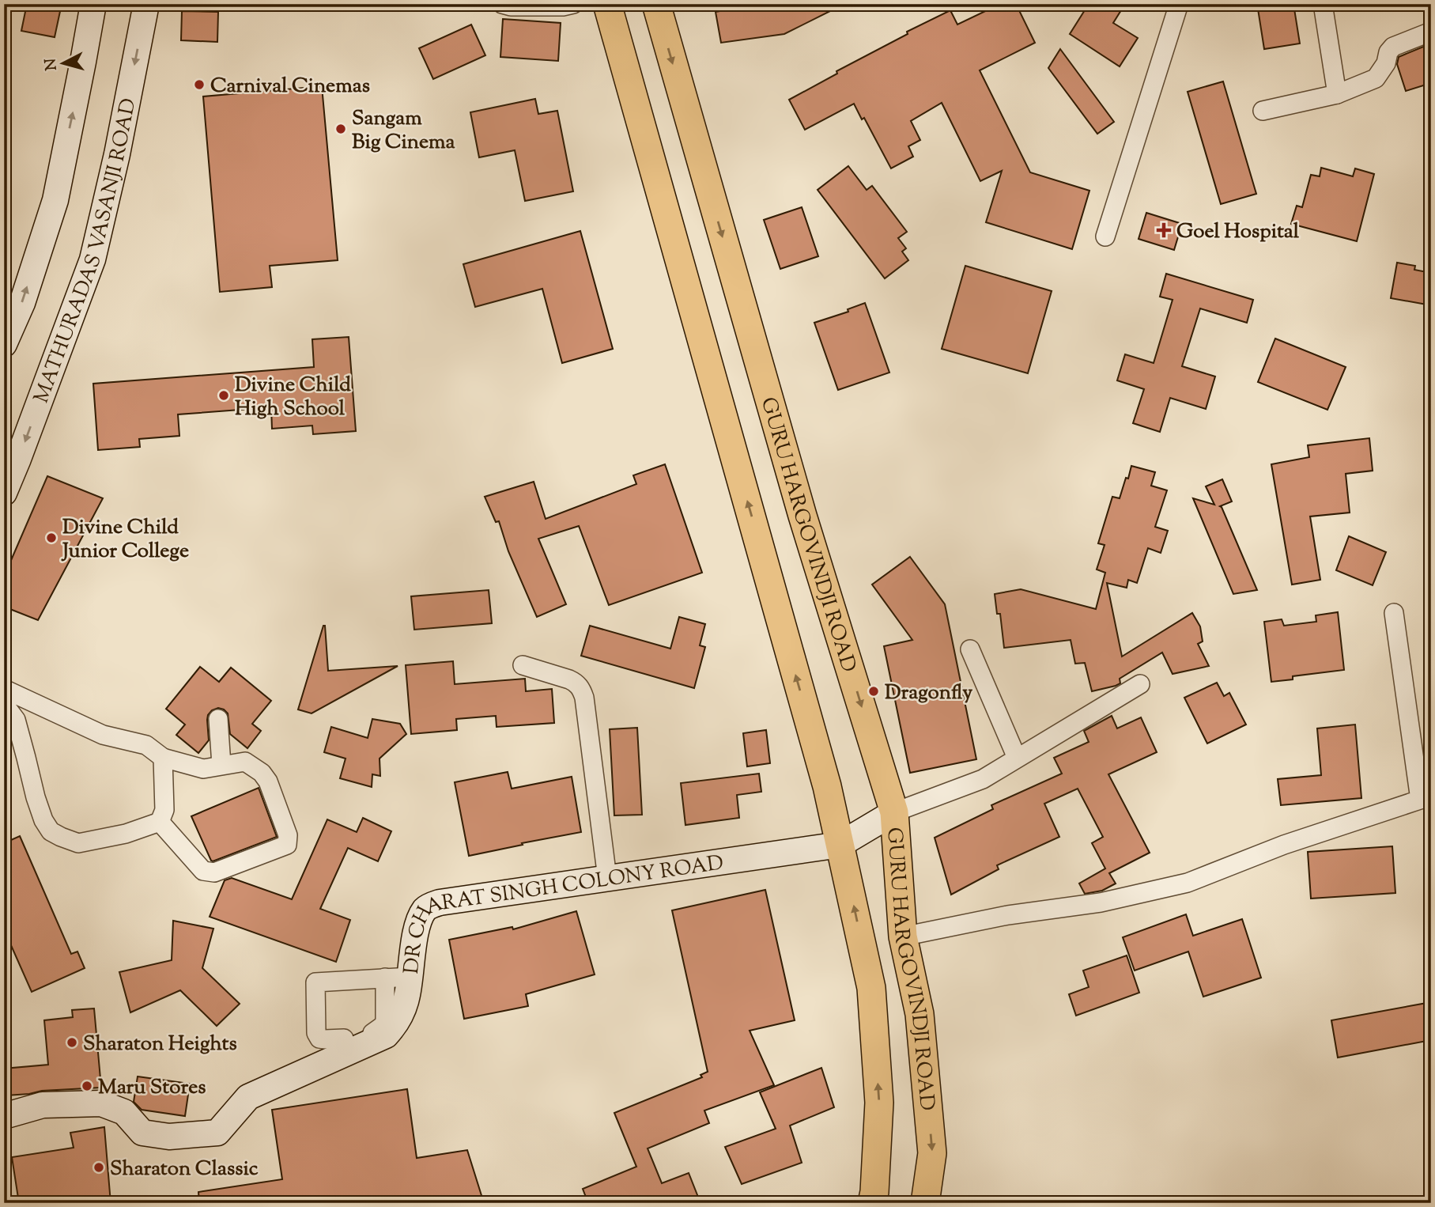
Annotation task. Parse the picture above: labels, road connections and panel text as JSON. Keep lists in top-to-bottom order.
{
  "streets": {
    "main road": ["GURU HARGOVINDJI ROAD"],
    "street": ["MATHURADAS VASANJI ROAD", "DR CHARAT SINGH COLONY ROAD"]
  },
  "crossings": [
    ["GURU HARGOVINDJI ROAD", "DR CHARAT SINGH COLONY ROAD"]
  ],
  "places": {
    "other": [
      "Carnival Cinemas",
      "Sangam Big Cinema",
      "Divine Child High School",
      "Divine Child Junior College",
      "Dragonfly",
      "Sharaton Heights",
      "Maru Stores",
      "Sharaton Classic"
    ],
    "health": ["Goel Hospital"]
  },
  "north": "left"
}
